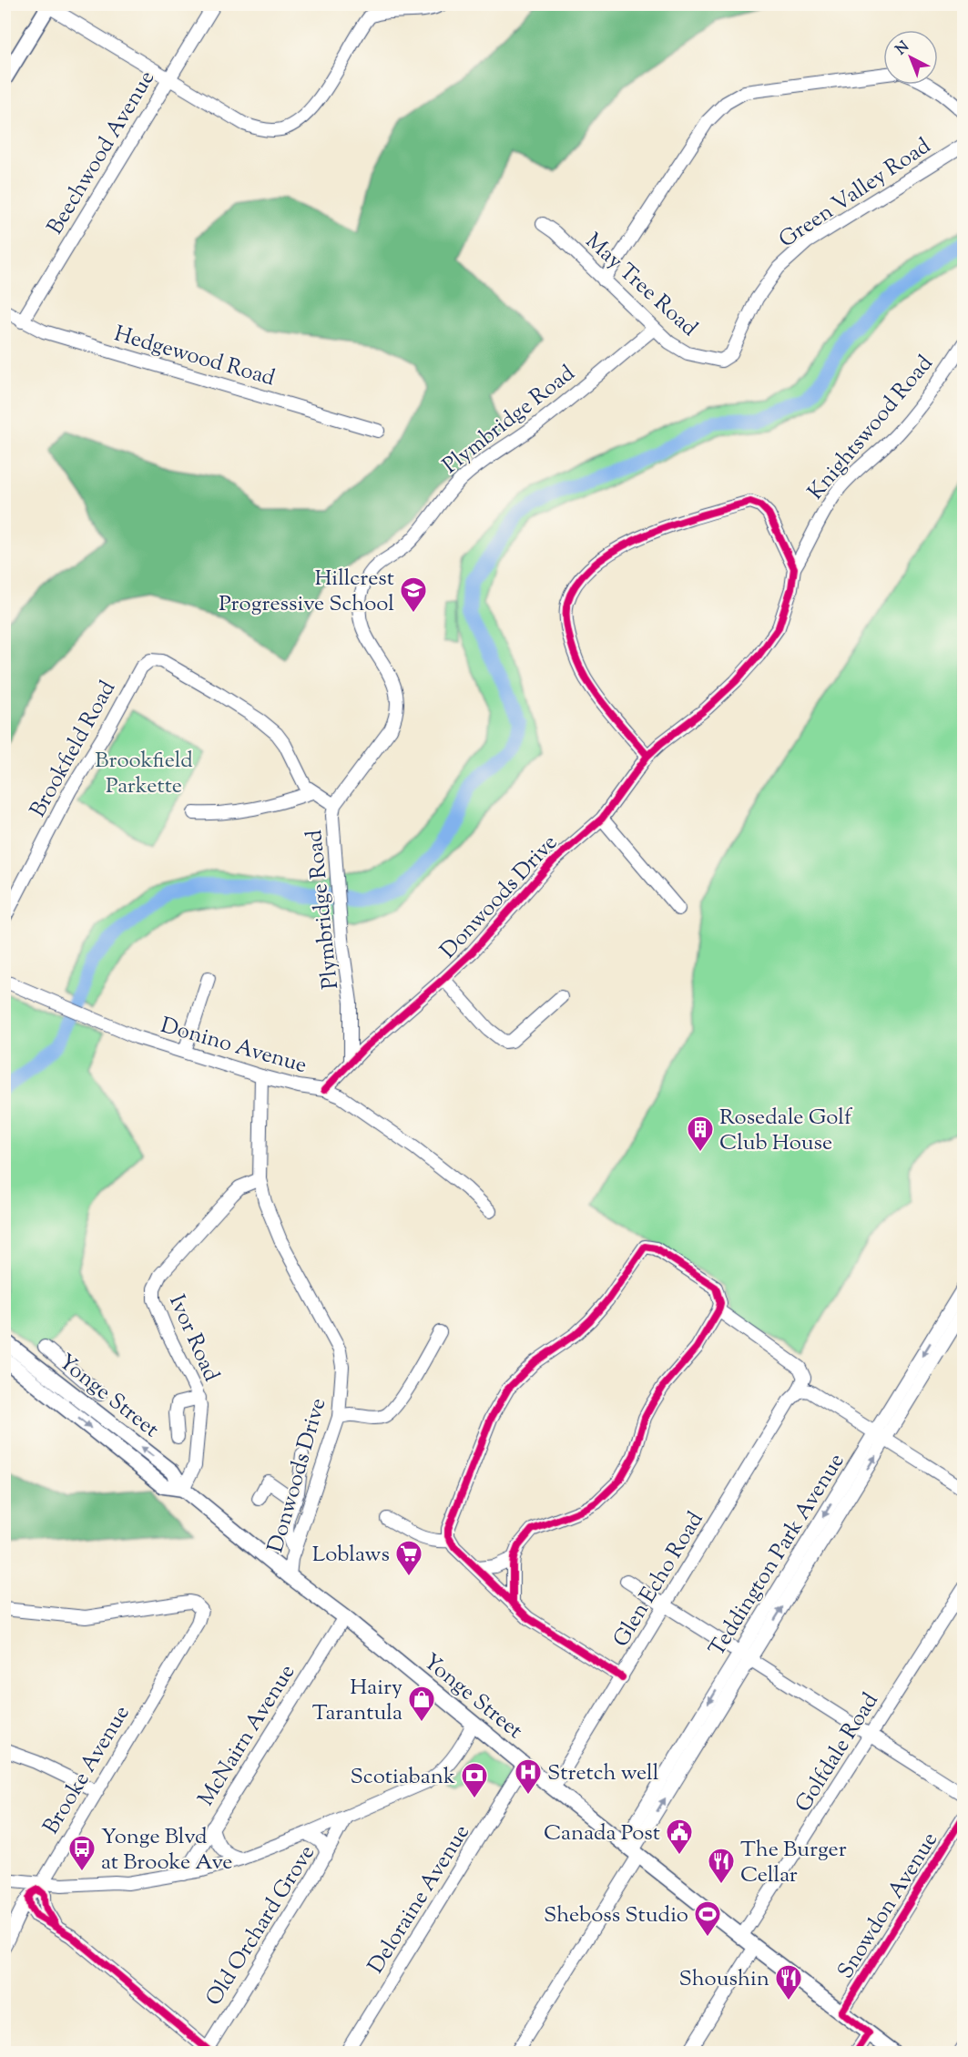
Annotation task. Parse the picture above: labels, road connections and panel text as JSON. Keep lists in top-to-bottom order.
{
  "streets": {
    "main road": ["Yonge Street"],
    "street": [
      "Beechwood Avenue",
      "Green Valley Road",
      "May Tree Road",
      "Hedgewood Road",
      "Plymbridge Road",
      "Knightswood Road",
      "Brookfield Road",
      "Donwoods Drive",
      "Donino Avenue",
      "Ivor Road",
      "Teddington Park Avenue",
      "Glen Echo Road",
      "McNairn Avenue",
      "Golfdale Road",
      "Brooke Avenue",
      "Deloraine Avenue",
      "Snowdon Avenue",
      "Old Orchard Grove"
    ]
  },
  "crossings": [
    ["Beechwood Avenue", "Hedgewood Road"],
    ["Green Valley Road", "May Tree Road"],
    ["May Tree Road", "Plymbridge Road"],
    ["Plymbridge Road", "Donwoods Drive"],
    ["Knightswood Road", "Donwoods Drive"],
    ["Donwoods Drive", "Donino Avenue"],
    ["Donwoods Drive", "Ivor Road"],
    ["Donwoods Drive", "Yonge Street"],
    ["Ivor Road", "Yonge Street"],
    ["Yonge Street", "Teddington Park Avenue"],
    ["Yonge Street", "Glen Echo Road"],
    ["Yonge Street", "McNairn Avenue"],
    ["Yonge Street", "Golfdale Road"],
    ["Yonge Street", "Deloraine Avenue"],
    ["Yonge Street", "Snowdon Avenue"]
  ],
  "parks": ["Brookfield Parkette"],
  "places": {
    "school or university": ["Hillcrest Progressive School"],
    "building": ["Rosedale Golf Club House"],
    "supermarket": ["Loblaws"],
    "shop": ["Hairy Tarantula"],
    "hospital": ["Stretch well"],
    "bank": ["Scotiabank"],
    "public building": ["Canada Post"],
    "bus stop": ["Yonge Blvd at Brooke Ave"],
    "restaurant": ["The Burger Cellar", "Shoushin"],
    "sports": ["Sheboss Studio"]
  },
  "north": "top left"
}
